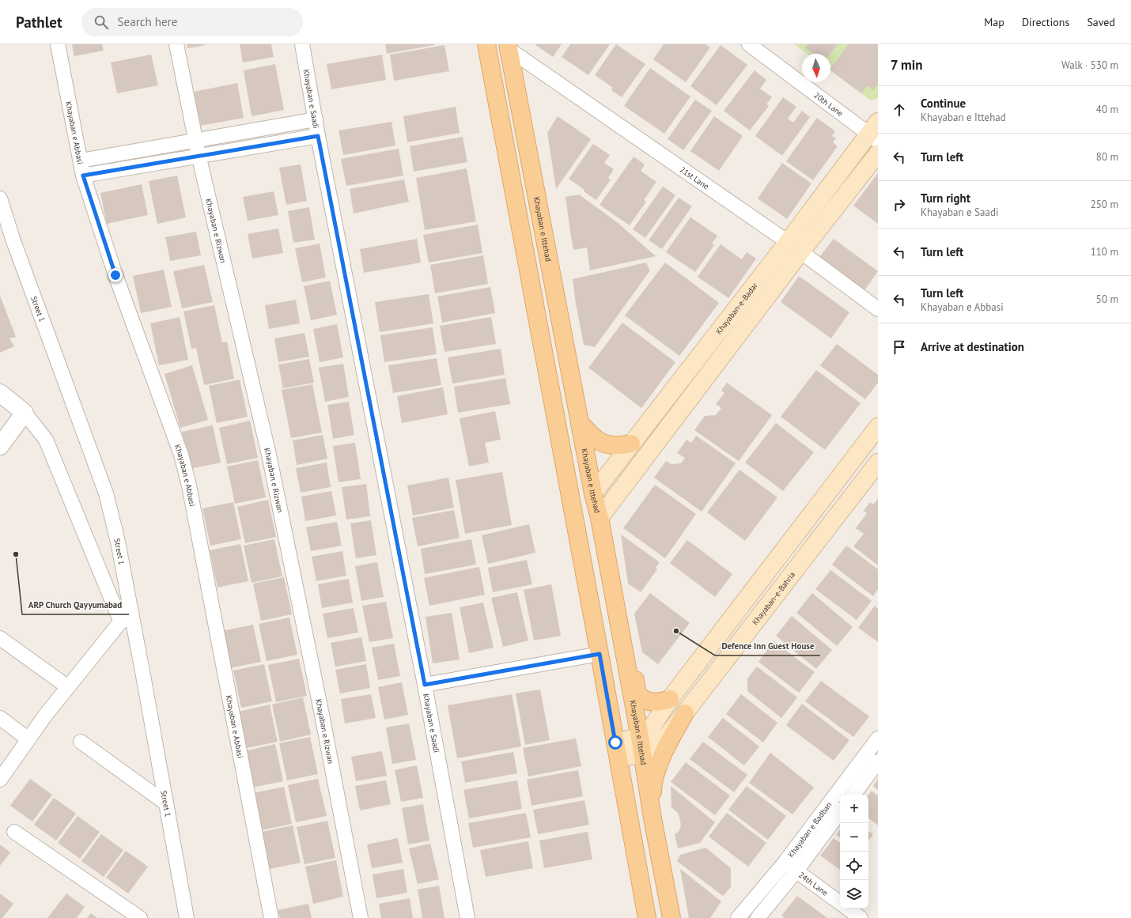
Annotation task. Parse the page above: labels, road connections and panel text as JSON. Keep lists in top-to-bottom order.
{
  "streets": {
    "main road": ["Khayaban e Ittehad", "Khayaban-e-Badar", "Khayaban-e-Bahria"],
    "street": [
      "Khayaban e Saadi",
      "20th Lane",
      "Khayaban e Abbasi",
      "21st Lane",
      "Khayaban e Rizwan",
      "Street 1",
      "Khayaban e Badban",
      "24th Lane"
    ]
  },
  "crossings": [
    ["20th Lane", "Khayaban-e-Badar"],
    ["21st Lane", "Khayaban e Ittehad"],
    ["21st Lane", "Khayaban-e-Badar"],
    ["Khayaban e Ittehad", "Khayaban-e-Badar"],
    ["Khayaban e Ittehad", "Khayaban-e-Bahria"],
    ["Khayaban e Badban", "24th Lane"]
  ],
  "places": ["ARP Church Qayyumabad", "Defence Inn Guest House"],
  "north": "bottom",
  "page": {
    "header": "Pathlet",
    "search": "Search here",
    "nav": ["Map", "Directions", "Saved"],
    "heading": ["7 min", "Walk · 530 m"],
    "list": [
      ["Continue", "Khayaban e Ittehad", "40 m"],
      ["Turn left", "80 m"],
      ["Turn right", "Khayaban e Saadi", "250 m"],
      ["Turn left", "110 m"],
      ["Turn left", "Khayaban e Abbasi", "50 m"],
      "Arrive at destination"
    ],
    "map_buttons": ["+", "−"]
  }
}
